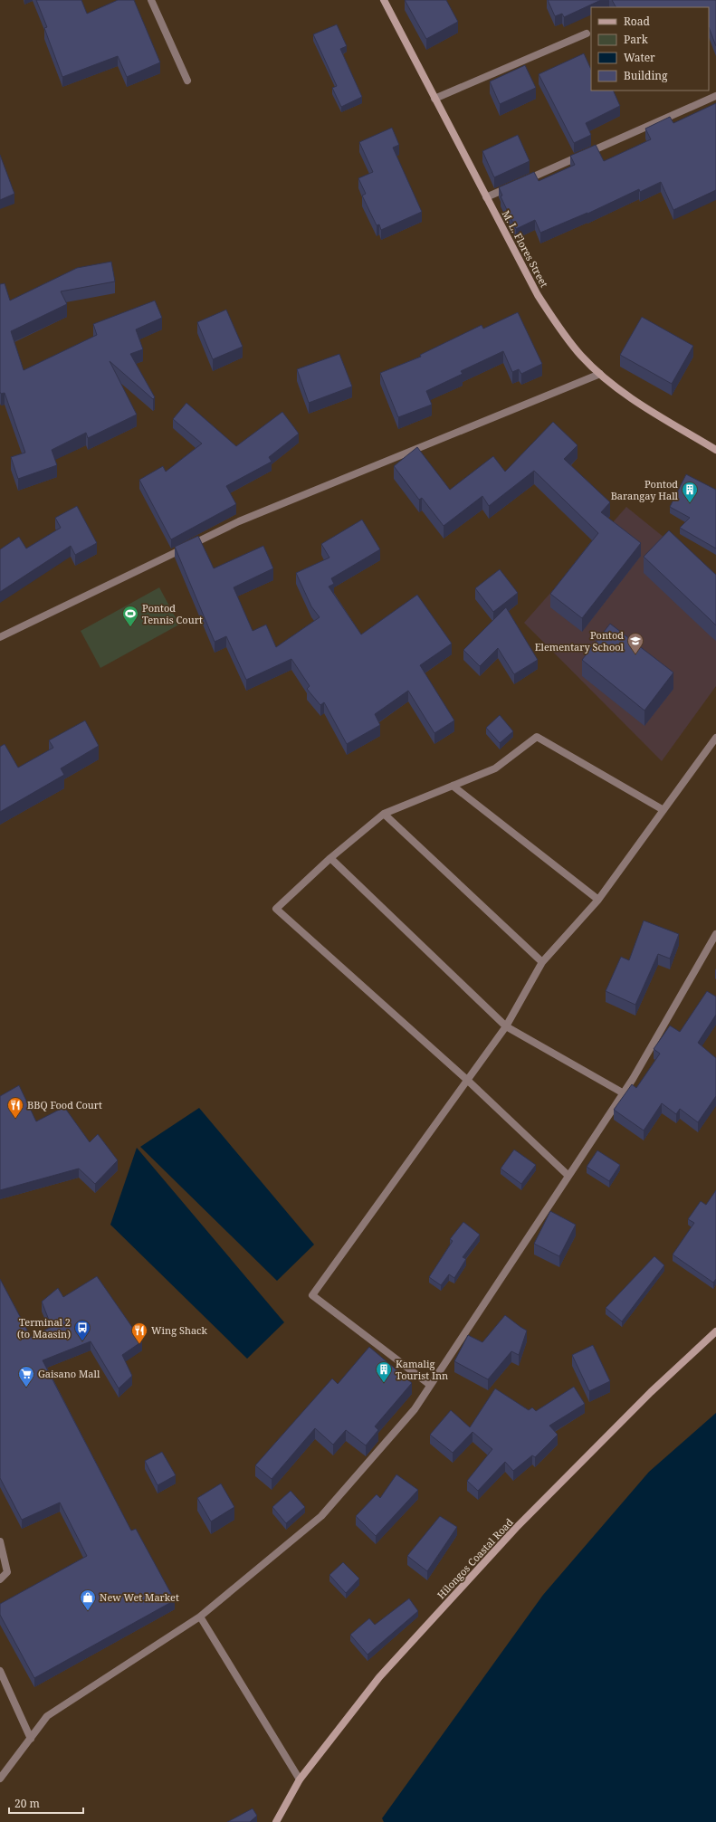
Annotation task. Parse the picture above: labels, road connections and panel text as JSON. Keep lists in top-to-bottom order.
{
  "streets": {
    "street": ["M. L. Flores Street", "Hilongos Coastal Road"]
  },
  "places": {
    "building": ["Pontod Barangay Hall", "Kamalig Tourist Inn"],
    "sports": ["Pontod Tennis Court"],
    "school or university": ["Pontod Elementary School"],
    "restaurant": ["BBQ Food Court", "Wing Shack"],
    "bus stop": ["Terminal 2 (to Maasin)"],
    "supermarket": ["Gaisano Mall"],
    "shop": ["New Wet Market"]
  },
  "legend": [
    "Road",
    "Park",
    "Water",
    "Building"
  ],
  "scale_bar": "20 m"
}
